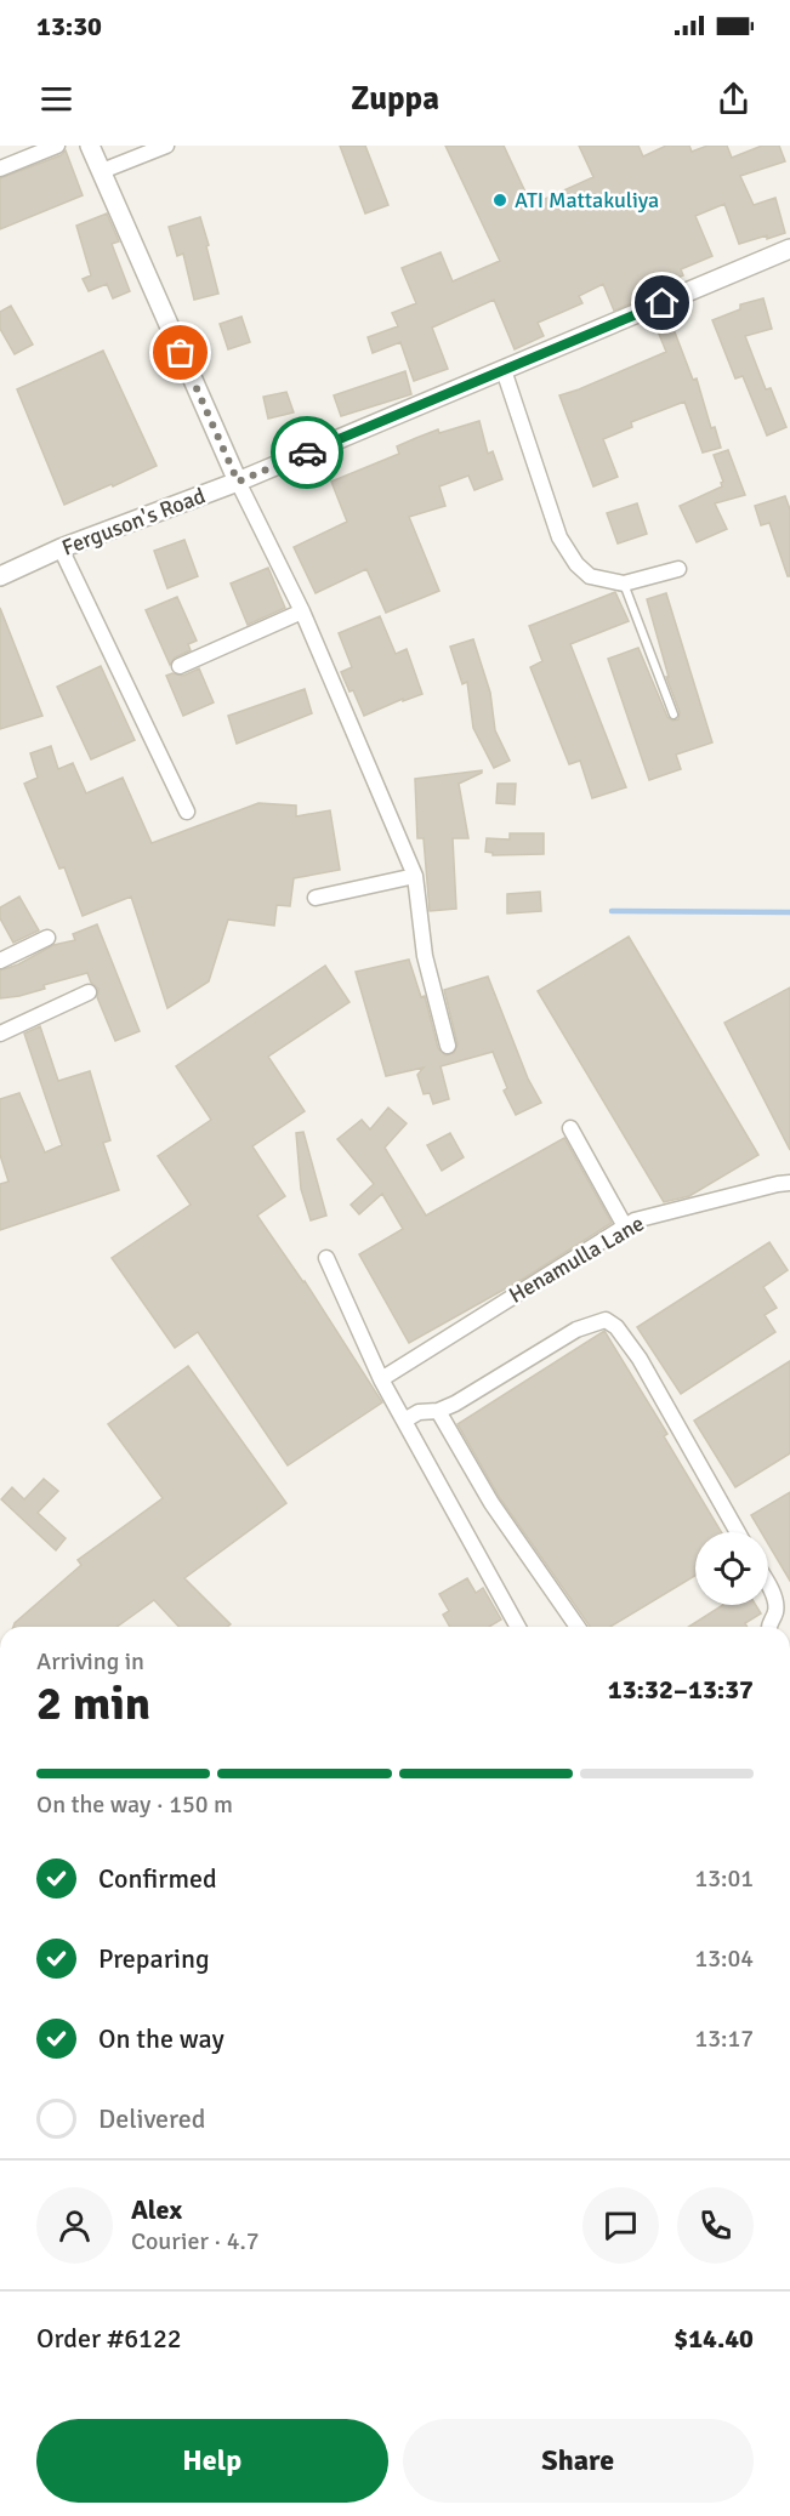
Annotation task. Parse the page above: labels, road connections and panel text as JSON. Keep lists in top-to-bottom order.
{
  "streets": {
    "street": ["Ferguson's Road", "Henamulla Lane"]
  },
  "places": ["ATI Mattakuliya"],
  "page": {
    "status": "13:30",
    "header": "Zuppa",
    "heading": ["2 min", "Arriving in", "13:32–13:37"],
    "panel": [
      "Alex",
      "Courier · 4.7",
      "Order #6122",
      "$14.40"
    ],
    "bar": "On the way · 150 m",
    "list": [
      ["Confirmed", "13:01"],
      ["Preparing", "13:04"],
      ["On the way", "13:17"],
      "Delivered"
    ],
    "buttons": ["Help", "Share"]
  }
}
